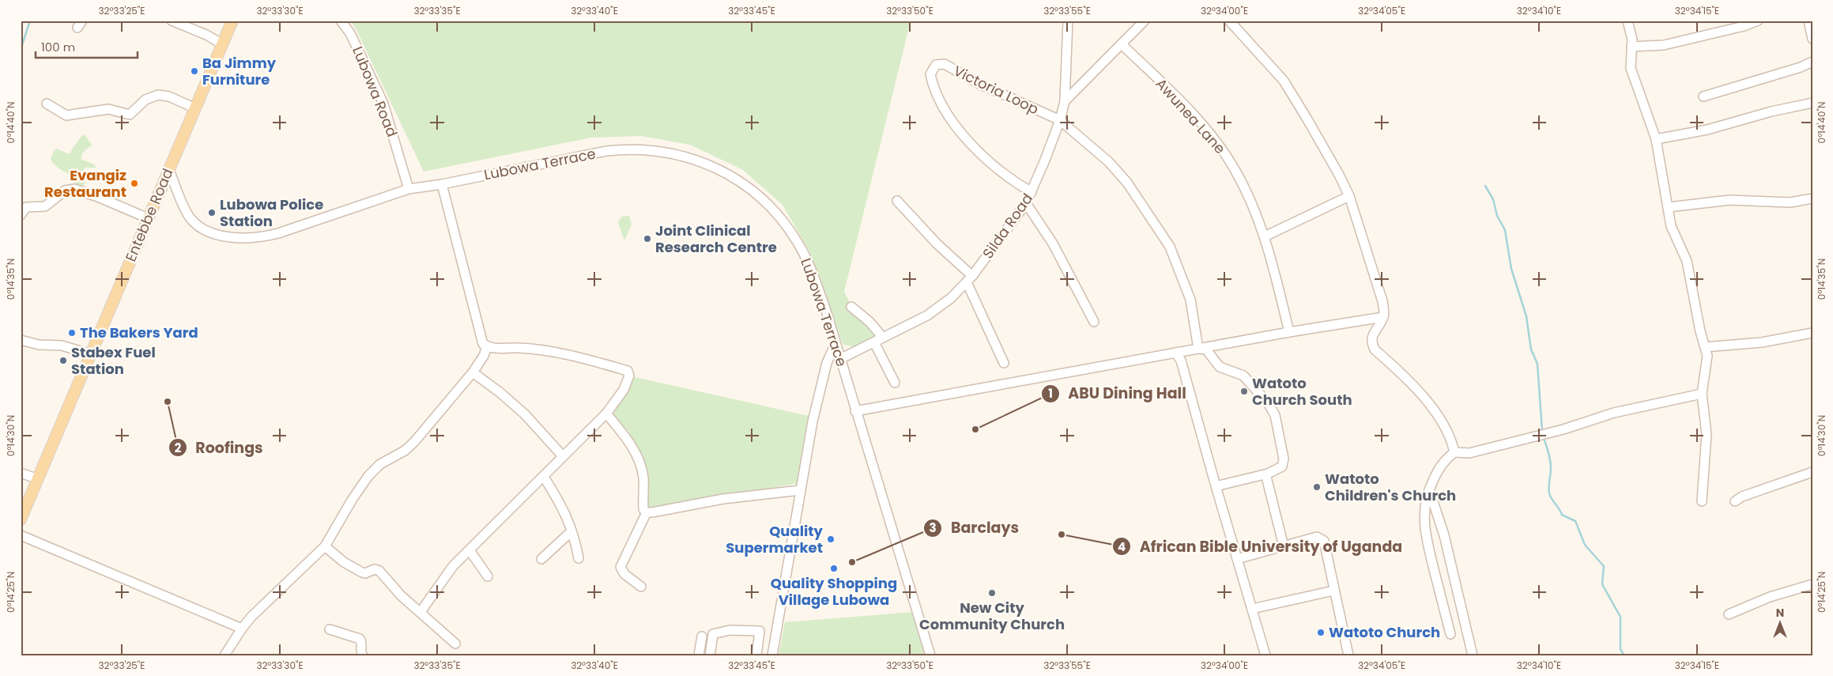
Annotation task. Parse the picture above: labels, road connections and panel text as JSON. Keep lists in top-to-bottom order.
{
  "streets": {
    "main road": ["Entebbe Road"],
    "street": [
      "Victoria Loop",
      "Lubowa Road",
      "Awunea Lane",
      "Lubowa Terrace",
      "Silda Road"
    ]
  },
  "crossings": [
    ["Victoria Loop", "Silda Road"],
    ["Lubowa Road", "Lubowa Terrace"],
    ["Lubowa Terrace", "Entebbe Road"],
    ["Lubowa Terrace", "Silda Road"]
  ],
  "places": [
    "Ba Jimmy Furniture",
    "Evangiz Restaurant",
    "Lubowa Police Station",
    "Joint Clinical Research Centre",
    "The Bakers Yard",
    "Stabex Fuel Station",
    "Watoto Church South",
    "Roofings",
    "ABU Dining Hall",
    "Watoto Children's Church",
    "African Bible University of Uganda",
    "Quality Supermarket",
    "Barclays",
    "Quality Shopping Village Lubowa",
    "New City Community Church",
    "Watoto Church"
  ],
  "scale_bar": "100 m",
  "north": "top",
  "coordinates": [
    "32°33'25\"E",
    "32°33'30\"E",
    "32°33'35\"E",
    "32°33'40\"E",
    "32°33'45\"E",
    "32°33'50\"E",
    "32°33'55\"E",
    "32°34'00\"E",
    "32°34'05\"E",
    "32°34'10\"E",
    "32°34'15\"E",
    "0°14'40\"N",
    "0°14'35\"N",
    "0°14'30\"N",
    "0°14'25\"N"
  ]
}
